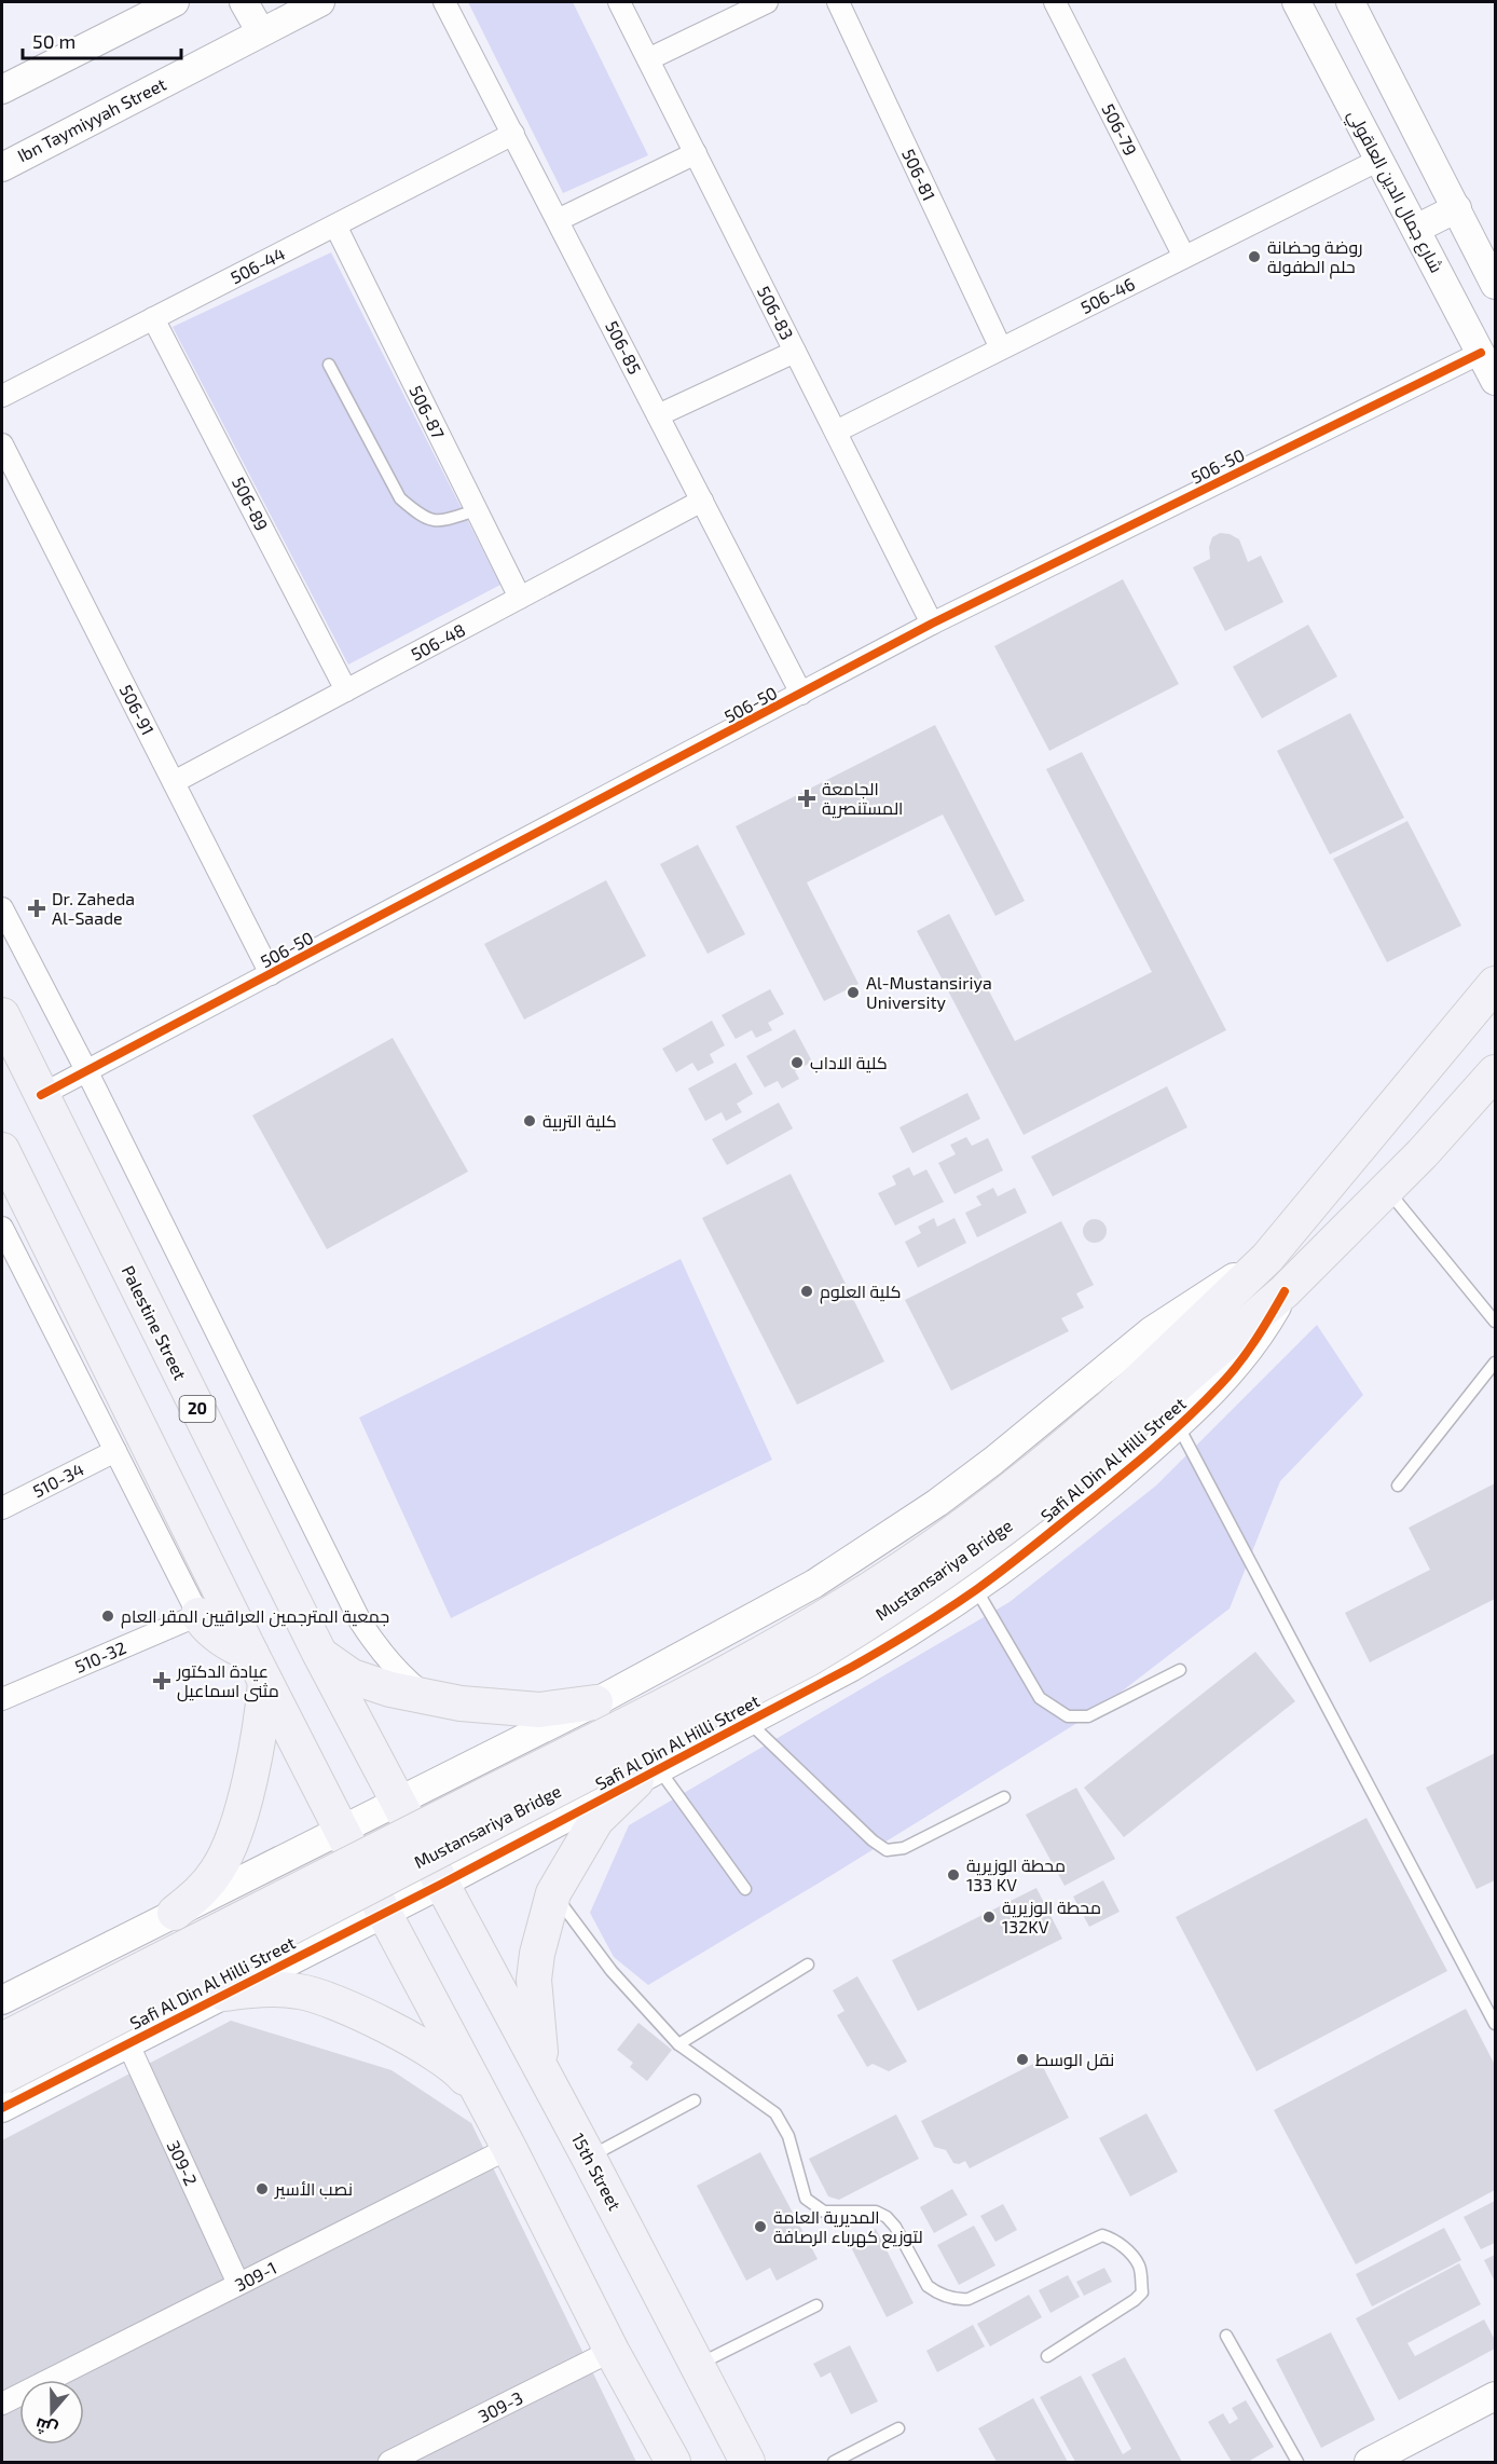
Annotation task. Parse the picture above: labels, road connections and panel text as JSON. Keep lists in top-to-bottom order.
{
  "streets": {
    "main road": [
      "Palestine Street",
      "20",
      "Safi Al Din Al Hilli Street",
      "Mustansariya Bridge",
      "15th Street"
    ],
    "street": [
      "Ibn Taymiyyah Street",
      "506-79",
      "506-81",
      "شارع جمال الدين العاقولي",
      "506-44",
      "506-46",
      "506-83",
      "506-85",
      "506-87",
      "506-50",
      "506-89",
      "506-48",
      "506-91",
      "510-34",
      "510-32",
      "309-2",
      "309-1",
      "309-3"
    ]
  },
  "crossings": [
    ["506-79", "506-46"],
    ["506-81", "506-46"],
    ["شارع جمال الدين العاقولي", "506-46"],
    ["شارع جمال الدين العاقولي", "506-50"],
    ["506-44", "506-85"],
    ["506-44", "506-87"],
    ["506-44", "506-89"],
    ["506-46", "506-83"],
    ["506-83", "506-50"],
    ["506-85", "506-50"],
    ["506-85", "506-48"],
    ["506-87", "506-48"],
    ["506-50", "506-91"],
    ["506-50", "Palestine Street"],
    ["506-89", "506-48"],
    ["506-48", "506-91"],
    ["Safi Al Din Al Hilli Street", "Mustansariya Bridge"],
    ["Safi Al Din Al Hilli Street", "309-2"],
    ["Safi Al Din Al Hilli Street", "15th Street"],
    ["309-2", "309-1"]
  ],
  "places": {
    "other": [
      "روضة وحضانة حلم الطفولة",
      "Al-Mustansiriya University",
      "كلية الاداب",
      "كلية التربية",
      "كلية العلوم",
      "جمعية المترجمين العراقيين المقر العام",
      "محطة الوزيرية 133 KV",
      "محطة الوزيرية 132KV",
      "نقل الوسط",
      "نصب الأسير",
      "المديرية العامة لتوزيع كهرباء الرصافة"
    ],
    "health": ["الجامعة المستنصرية", "Dr. Zaheda Al-Saade", "عيادة الدكتور مثنى اسماعيل"]
  },
  "scale_bar": "50 m",
  "north": "bottom"
}
